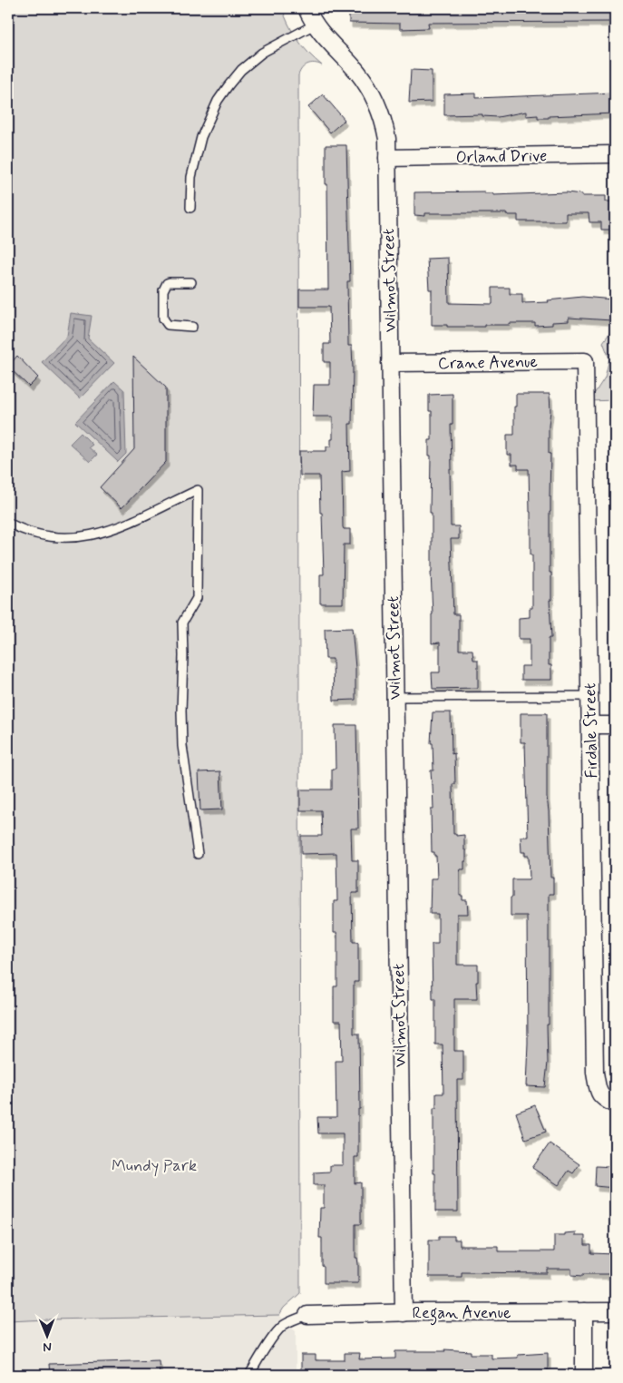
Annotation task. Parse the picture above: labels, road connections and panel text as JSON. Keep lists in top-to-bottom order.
{
  "streets": {
    "street": [
      "Orland Drive",
      "Wilmot Street",
      "Crane Avenue",
      "Firdale Street",
      "Regan Avenue"
    ]
  },
  "crossings": [
    ["Orland Drive", "Wilmot Street"],
    ["Wilmot Street", "Crane Avenue"],
    ["Wilmot Street", "Regan Avenue"],
    ["Crane Avenue", "Firdale Street"]
  ],
  "parks": ["Mundy Park"],
  "north": "bottom"
}
